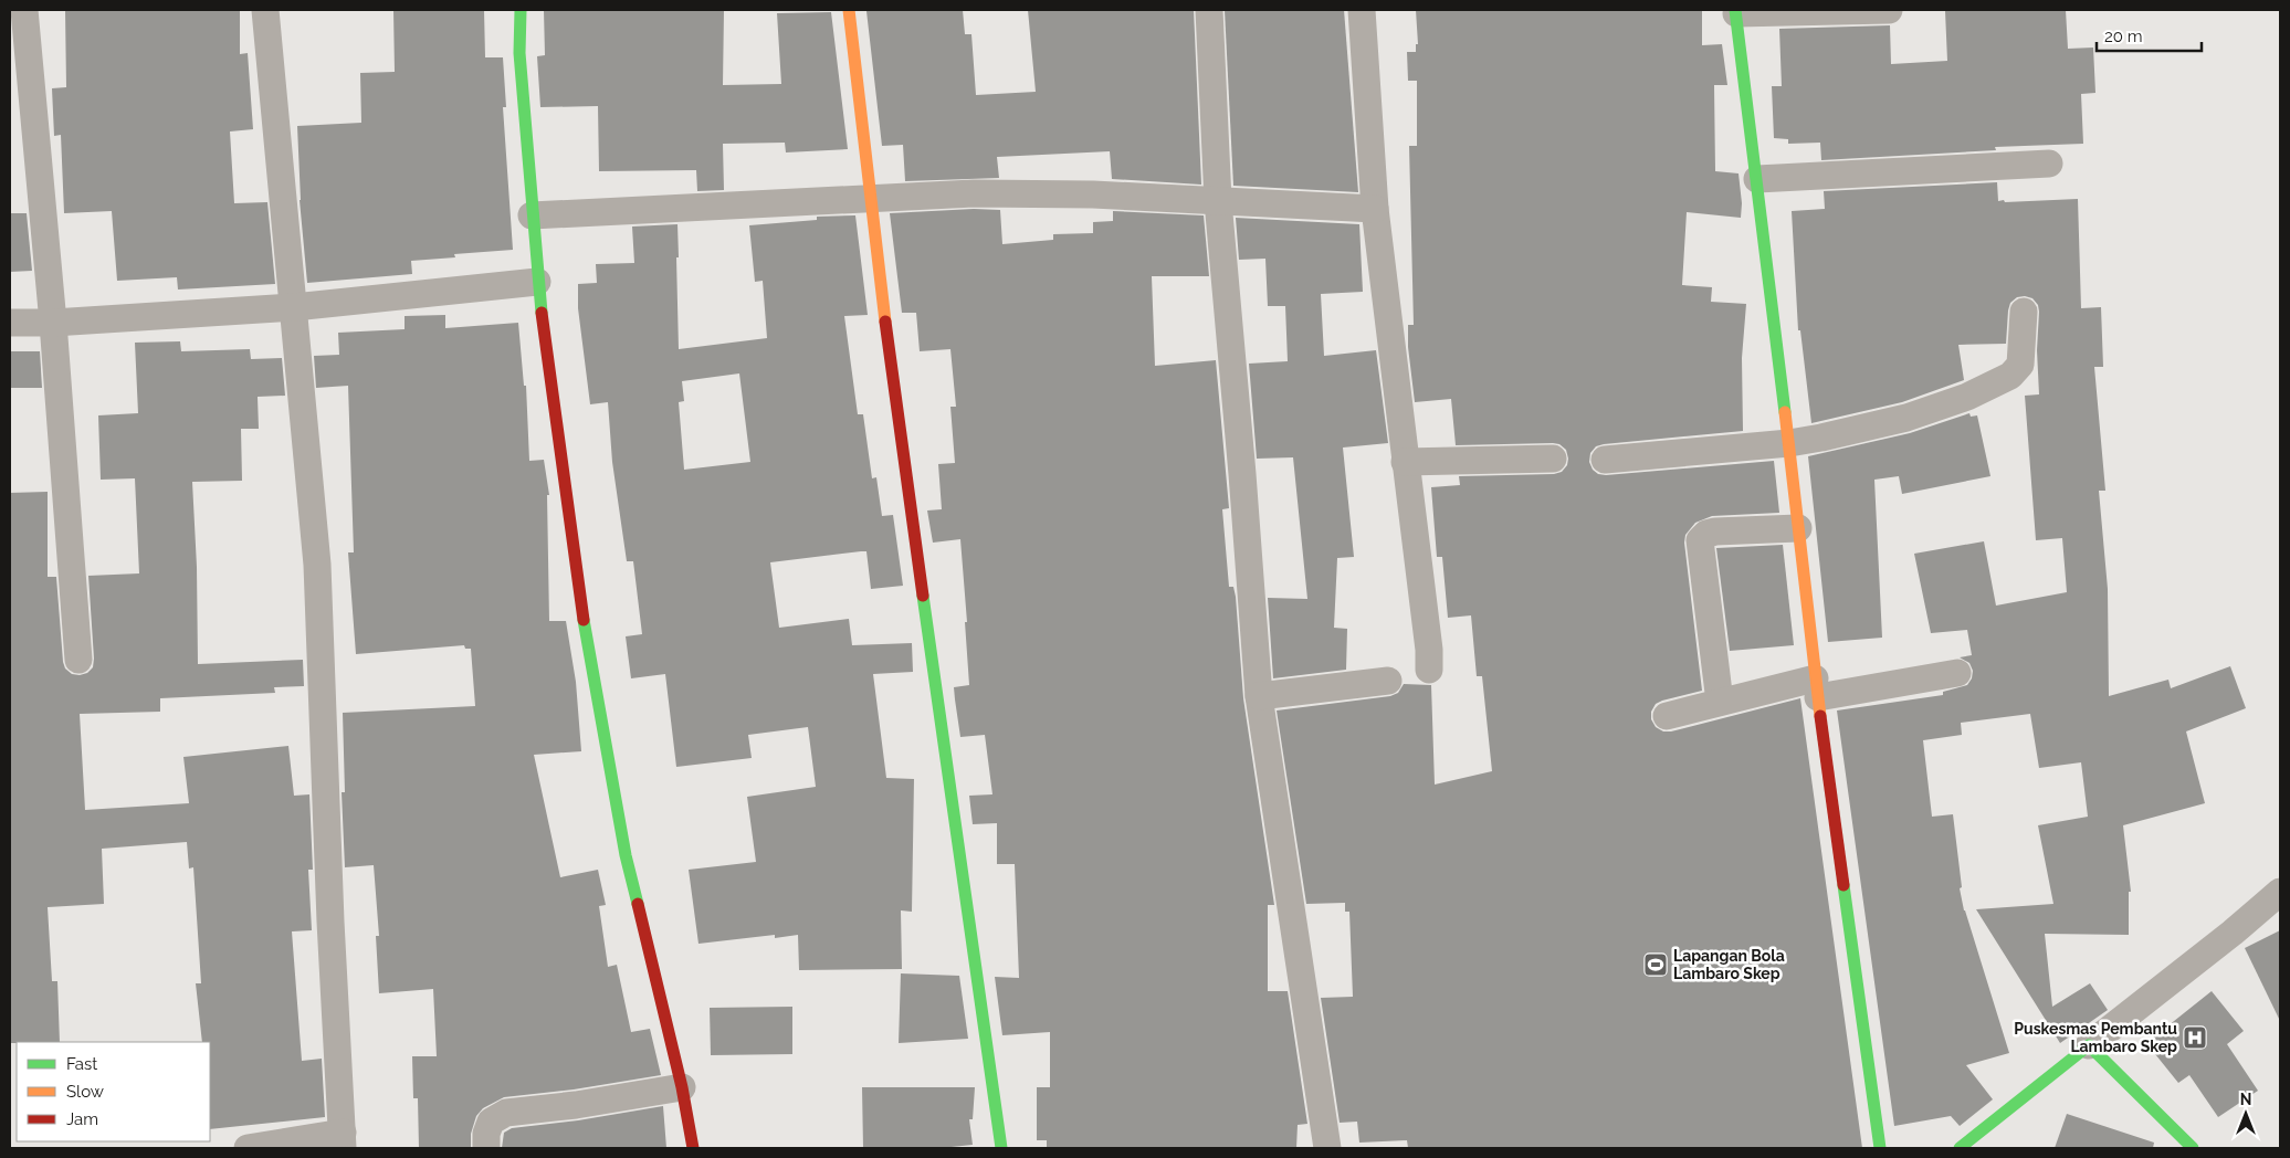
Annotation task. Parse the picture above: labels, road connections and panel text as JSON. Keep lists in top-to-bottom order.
{
  "places": {
    "sports": ["Lapangan Bola Lambaro Skep"],
    "hospital": ["Puskesmas Pembantu Lambaro Skep"]
  },
  "legend": ["Fast", "Slow", "Jam"],
  "scale_bar": "20 m",
  "north": "top"
}
